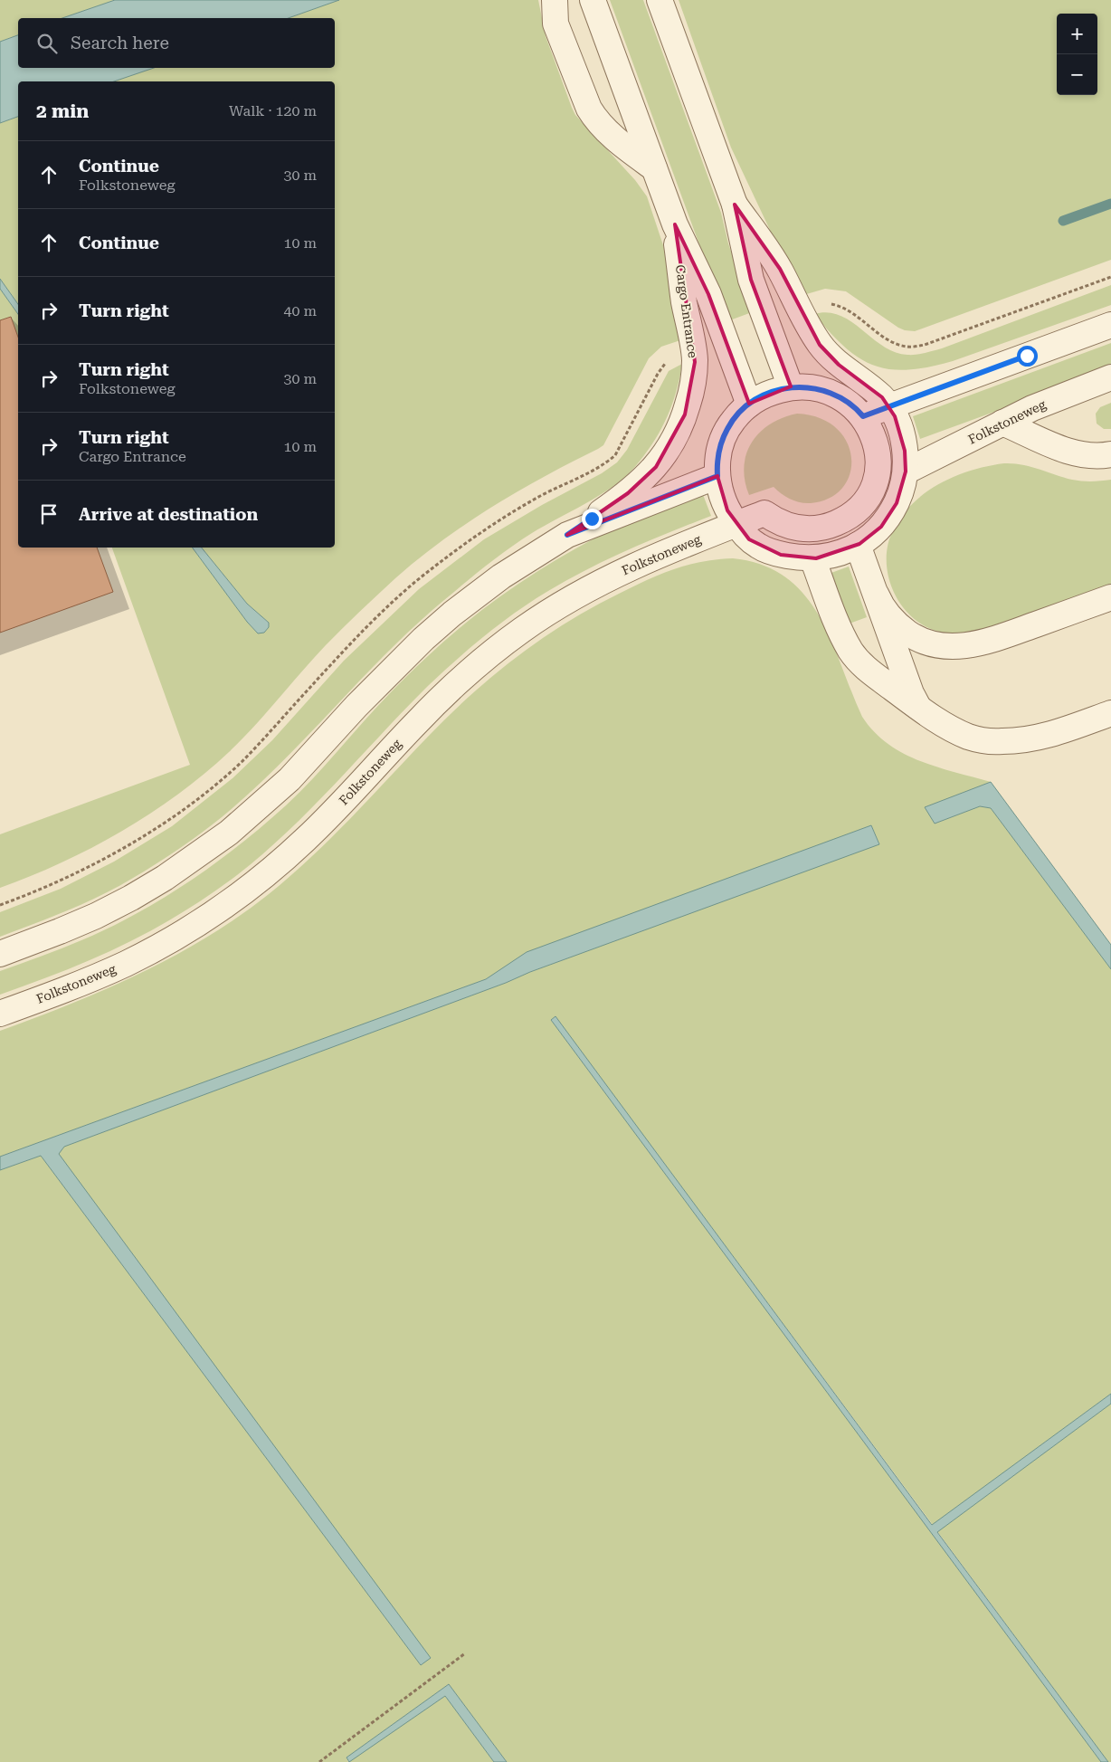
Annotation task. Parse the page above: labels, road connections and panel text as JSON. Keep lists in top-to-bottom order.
{
  "streets": {
    "street": ["Cargo Entrance", "Folkstoneweg"]
  },
  "crossings": [
    ["Cargo Entrance", "Folkstoneweg"]
  ],
  "page": {
    "map_buttons": ["+", "−"],
    "search": "Search here",
    "heading": ["2 min", "Walk · 120 m"],
    "list": [
      ["Continue", "Folkstoneweg", "30 m"],
      ["Continue", "10 m"],
      ["Turn right", "40 m"],
      ["Turn right", "Folkstoneweg", "30 m"],
      ["Turn right", "Cargo Entrance", "10 m"],
      "Arrive at destination"
    ]
  }
}
